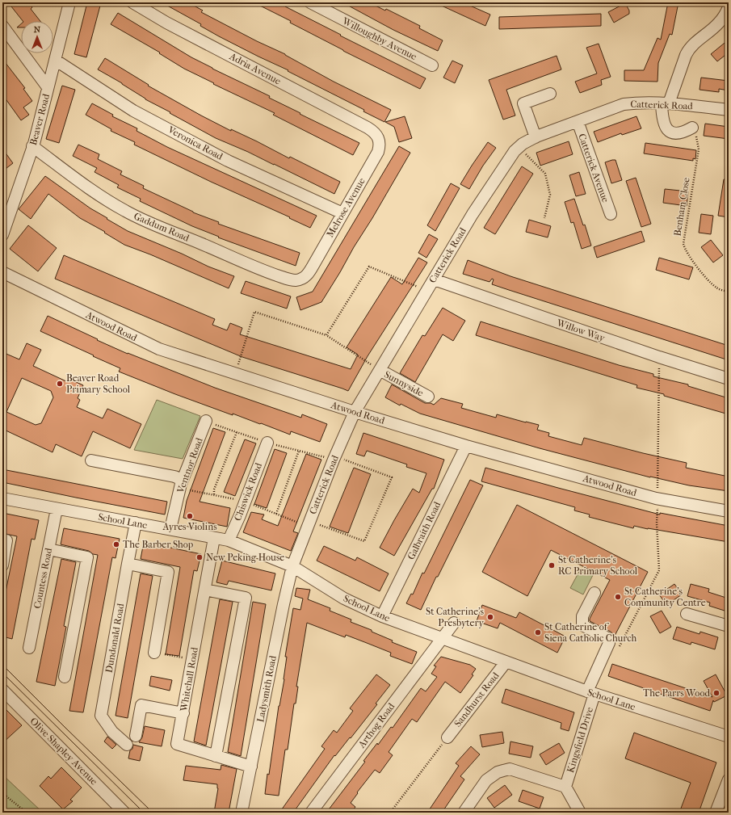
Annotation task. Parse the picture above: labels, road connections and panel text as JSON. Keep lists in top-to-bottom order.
{
  "streets": {
    "street": [
      "Willoughby Avenue",
      "Adria Avenue",
      "Catterick Road",
      "Beaver Road",
      "Veronica Road",
      "Catterick Avenue",
      "Melrose Avenue",
      "Gaddum Road",
      "Atwood Road",
      "Willow Way",
      "Sunnyside",
      "Ventnor Road",
      "Chiswick Road",
      "School Lane",
      "Galbraith Road",
      "Countess Road",
      "Dundonald Road",
      "Whitehall Road",
      "Ladysmith Road",
      "Sandhurst Road",
      "Arthog Road",
      "Kingsfield Drive",
      "Olive Shapley Avenue"
    ],
    "path": ["Benham Close"]
  },
  "crossings": [
    ["Adria Avenue", "Melrose Avenue"],
    ["Catterick Road", "Catterick Avenue"],
    ["Catterick Road", "Atwood Road"],
    ["Catterick Road", "Willow Way"],
    ["Catterick Road", "Sunnyside"],
    ["Catterick Road", "School Lane"],
    ["Catterick Road", "Ladysmith Road"],
    ["Beaver Road", "Veronica Road"],
    ["Beaver Road", "Gaddum Road"],
    ["Veronica Road", "Melrose Avenue"],
    ["Melrose Avenue", "Gaddum Road"],
    ["Atwood Road", "Galbraith Road"],
    ["Ventnor Road", "School Lane"],
    ["Chiswick Road", "School Lane"],
    ["School Lane", "Galbraith Road"],
    ["School Lane", "Countess Road"],
    ["School Lane", "Dundonald Road"],
    ["School Lane", "Whitehall Road"],
    ["School Lane", "Ladysmith Road"],
    ["School Lane", "Sandhurst Road"],
    ["School Lane", "Arthog Road"],
    ["School Lane", "Kingsfield Drive"],
    ["Whitehall Road", "Ladysmith Road"]
  ],
  "places": [
    "Beaver Road Primary School",
    "Ayres Violins",
    "The Barber Shop",
    "New Peking House",
    "St Catherine's RC Primary School",
    "St Catherine's Community Centre",
    "St Catherine's Presbytery",
    "St Catherine of Siena Catholic Church",
    "The Parrs Wood"
  ],
  "north": "top"
}
